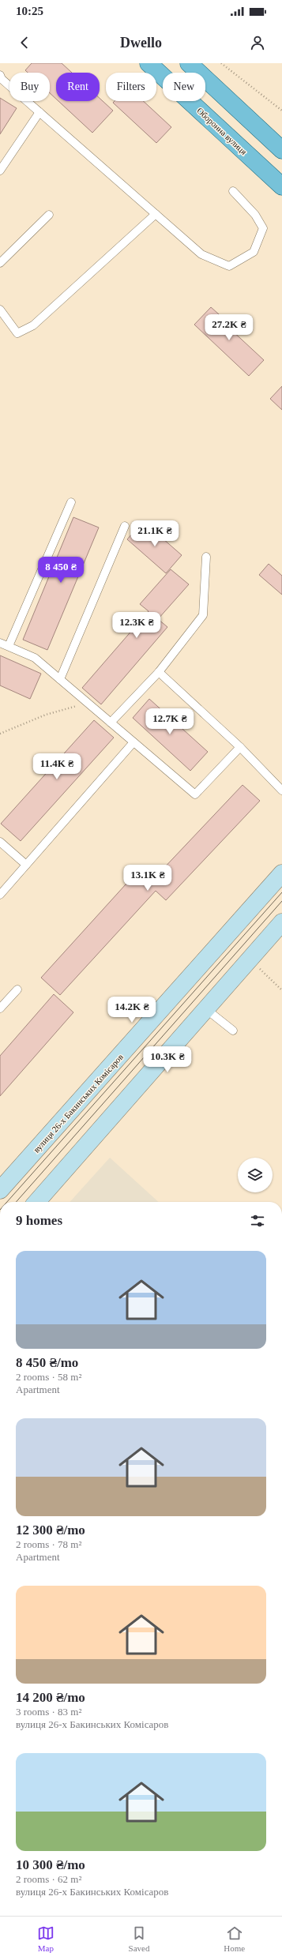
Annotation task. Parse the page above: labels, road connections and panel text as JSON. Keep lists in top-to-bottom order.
{
  "streets": {
    "main road": ["Оборонна вулиця"],
    "street": ["вулиця 26-х Бакинських Комісаров"]
  },
  "page": {
    "status": "10:25",
    "header": "Dwello",
    "chip": [
      "Buy",
      "Rent",
      "Filters",
      "New"
    ],
    "price": [
      "27.2K ₴",
      "21.1K ₴",
      "8 450 ₴",
      "12.3K ₴",
      "12.7K ₴",
      "11.4K ₴",
      "13.1K ₴",
      "14.2K ₴",
      "10.3K ₴"
    ],
    "heading": "9 homes",
    "list": [
      {
        "name": "8 450 ₴/mo",
        "note": "2 rooms · 58 m² · Apartment"
      },
      {
        "name": "12 300 ₴/mo",
        "note": "2 rooms · 78 m² · Apartment"
      },
      {
        "name": "14 200 ₴/mo",
        "note": "3 rooms · 83 m² · вулиця 26-х Бакинських Комісаров"
      },
      {
        "name": "10 300 ₴/mo",
        "note": "2 rooms · 62 m² · вулиця 26-х Бакинських Комісаров"
      }
    ],
    "tabs": ["Map", "Saved", "Home"]
  }
}
